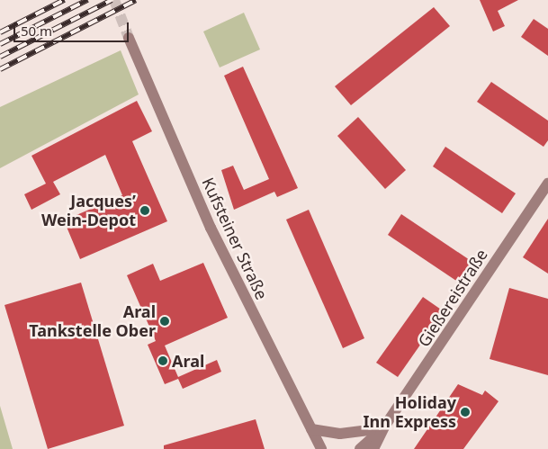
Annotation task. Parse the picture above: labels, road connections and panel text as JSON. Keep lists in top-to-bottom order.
{
  "streets": {
    "main road": ["Kufsteiner Straße", "Gießereistraße"]
  },
  "places": [
    "Jacques’ Wein-Depot",
    "Aral Tankstelle Ober",
    "Aral",
    "Holiday Inn Express"
  ],
  "scale_bar": "50 m"
}
